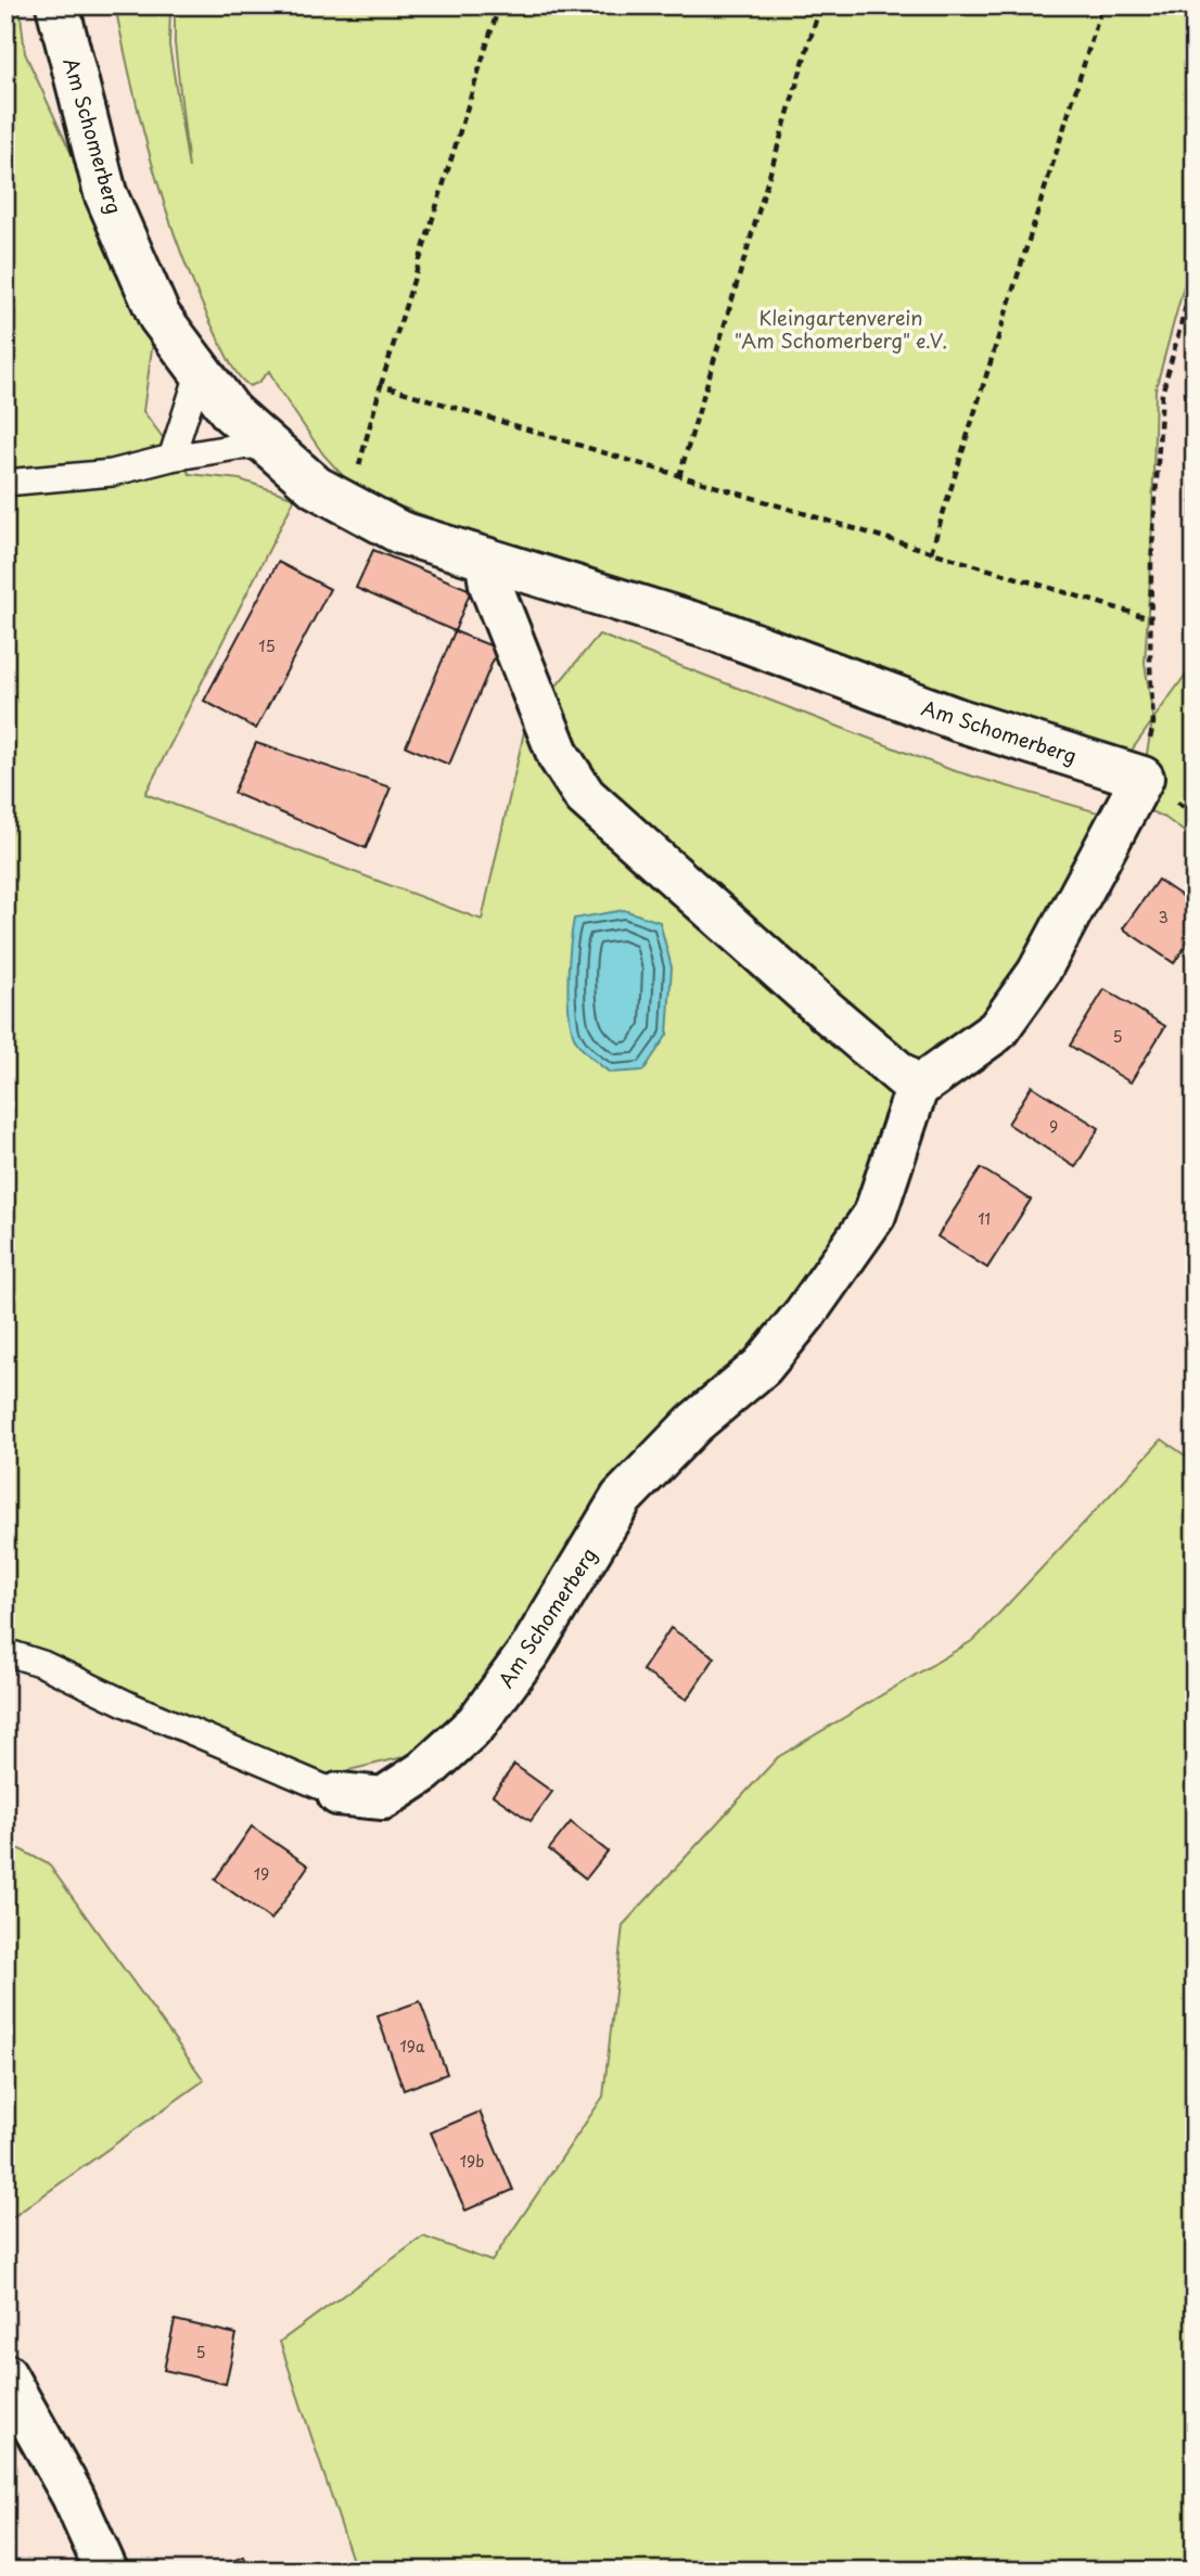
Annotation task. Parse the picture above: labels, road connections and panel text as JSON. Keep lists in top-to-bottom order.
{
  "streets": {
    "street": ["Am Schomerberg"]
  },
  "parks": ["Kleingartenverein \"Am Schomerberg\" e.V."],
  "house_numbers": [
    "15",
    "3",
    "5",
    "9",
    "11",
    "19",
    "19a",
    "19b",
    "5"
  ]
}
